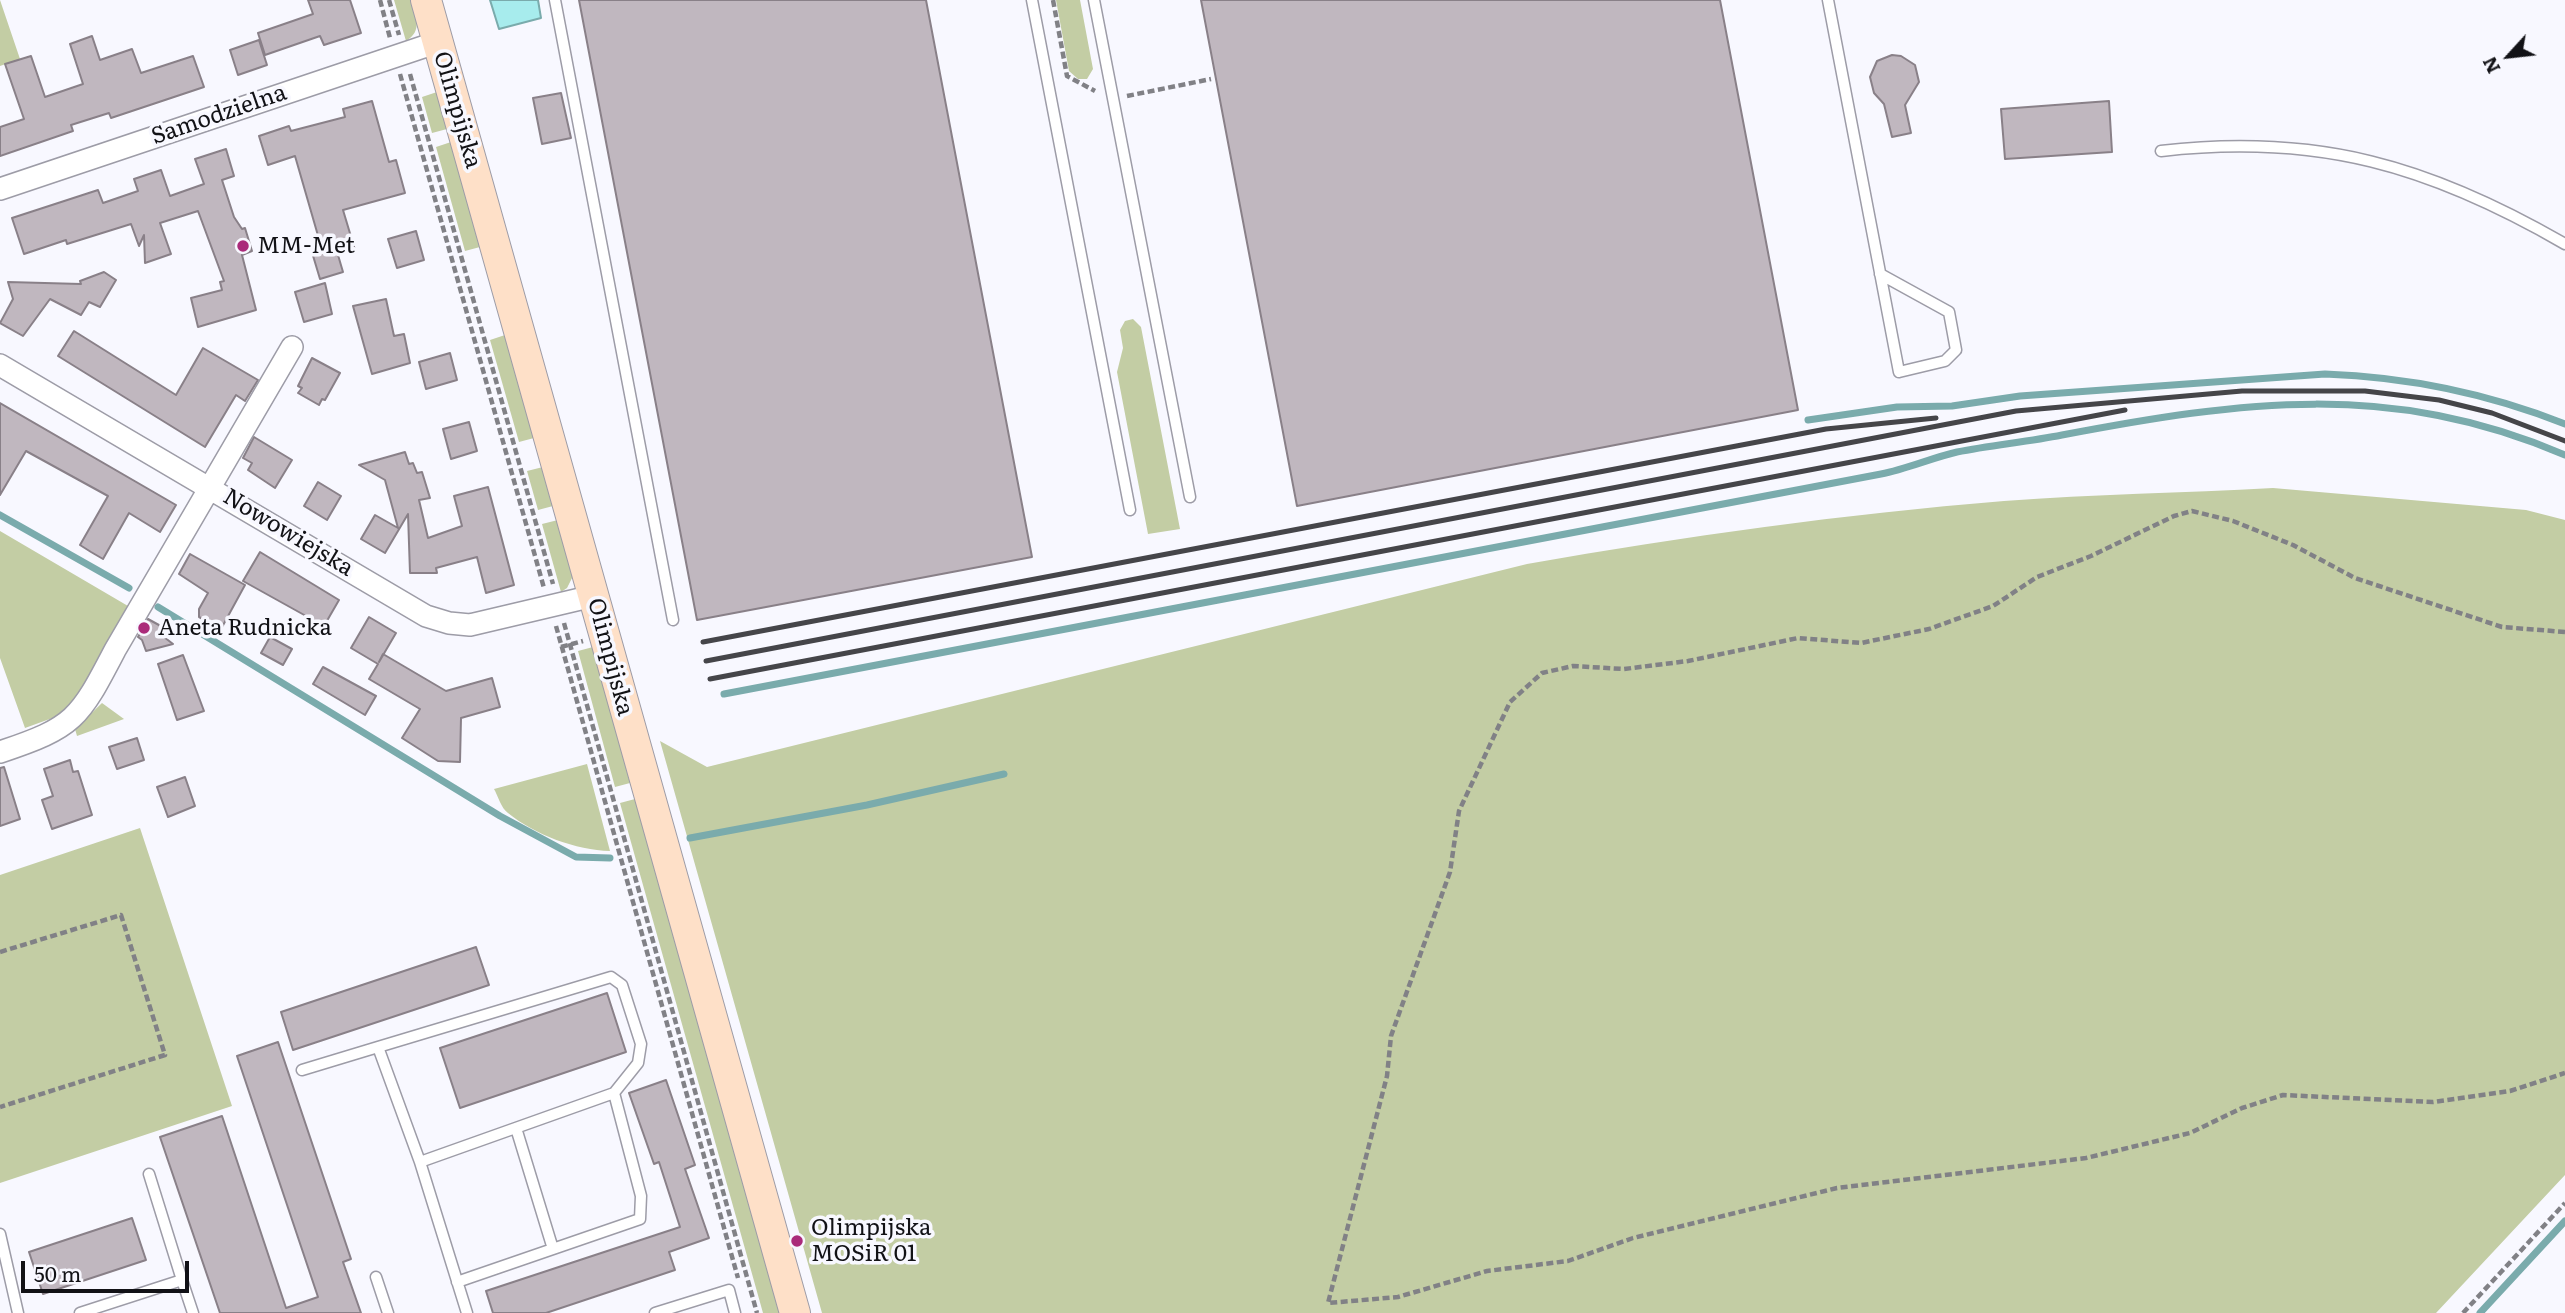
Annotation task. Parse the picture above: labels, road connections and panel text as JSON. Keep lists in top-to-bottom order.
{
  "streets": {
    "street": ["Olimpijska", "Samodzielna", "Nowowiejska"]
  },
  "crossings": [
    ["Olimpijska", "Samodzielna"],
    ["Olimpijska", "Nowowiejska"]
  ],
  "places": ["MM-Met", "Aneta Rudnicka", "Olimpijska MOSiR 01"],
  "scale_bar": "50 m",
  "north": "bottom left"
}
